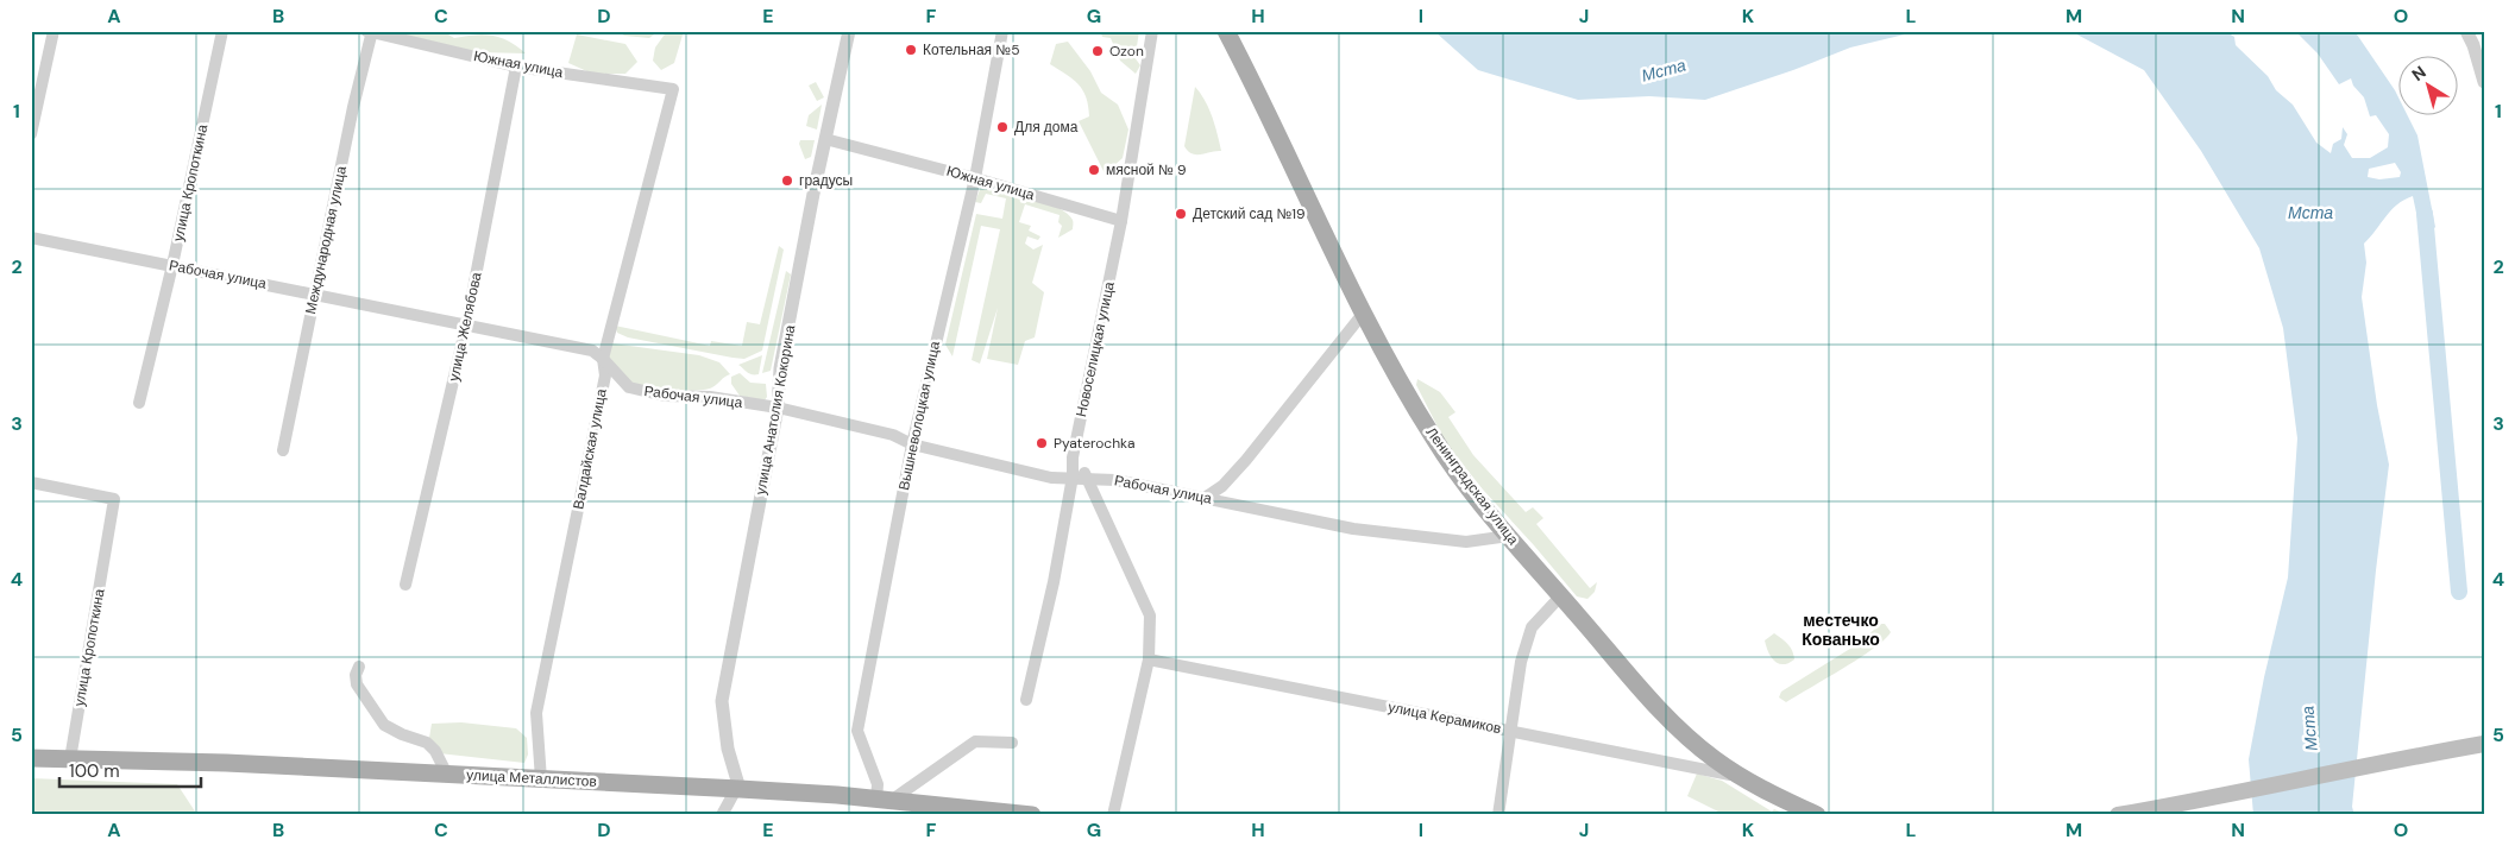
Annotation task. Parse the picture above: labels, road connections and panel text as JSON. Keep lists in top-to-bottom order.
{
  "streets": {
    "main road": ["Ленинградская улица", "улица Металлистов"],
    "street": [
      "Южная улица",
      "улица Кропоткина",
      "Международная улица",
      "Рабочая улица",
      "улица Желябова",
      "Новоселицкая улица",
      "улица Анатолия Кокорина",
      "Вышневолоцкая улица",
      "Валдайская улица",
      "улица Керамиков"
    ]
  },
  "crossings": [
    ["Южная улица", "Международная улица"],
    ["Южная улица", "улица Желябова"],
    ["Южная улица", "Новоселицкая улица"],
    ["Южная улица", "улица Анатолия Кокорина"],
    ["Южная улица", "Вышневолоцкая улица"],
    ["Южная улица", "Валдайская улица"],
    ["улица Кропоткина", "Рабочая улица"],
    ["улица Кропоткина", "улица Металлистов"],
    ["Международная улица", "Рабочая улица"],
    ["Рабочая улица", "улица Желябова"],
    ["Рабочая улица", "Новоселицкая улица"],
    ["Рабочая улица", "улица Анатолия Кокорина"],
    ["Рабочая улица", "Вышневолоцкая улица"],
    ["Рабочая улица", "Валдайская улица"],
    ["Рабочая улица", "Ленинградская улица"],
    ["улица Анатолия Кокорина", "улица Металлистов"],
    ["Вышневолоцкая улица", "улица Металлистов"],
    ["Валдайская улица", "улица Металлистов"],
    ["Ленинградская улица", "улица Керамиков"]
  ],
  "districts": ["местечко Кованько"],
  "water": ["Мста"],
  "places": [
    "Котельная №5",
    "Ozon",
    "Для дома",
    "мясной № 9",
    "градусы",
    "Детский сад №19",
    "Pyaterochka"
  ],
  "scale_bar": "100 m",
  "north": "top left",
  "grid": {
    "columns": [
      "A",
      "B",
      "C",
      "D",
      "E",
      "F",
      "G",
      "H",
      "I",
      "J",
      "K",
      "L",
      "M",
      "N",
      "O"
    ],
    "rows": [
      "1",
      "2",
      "3",
      "4",
      "5"
    ]
  }
}
